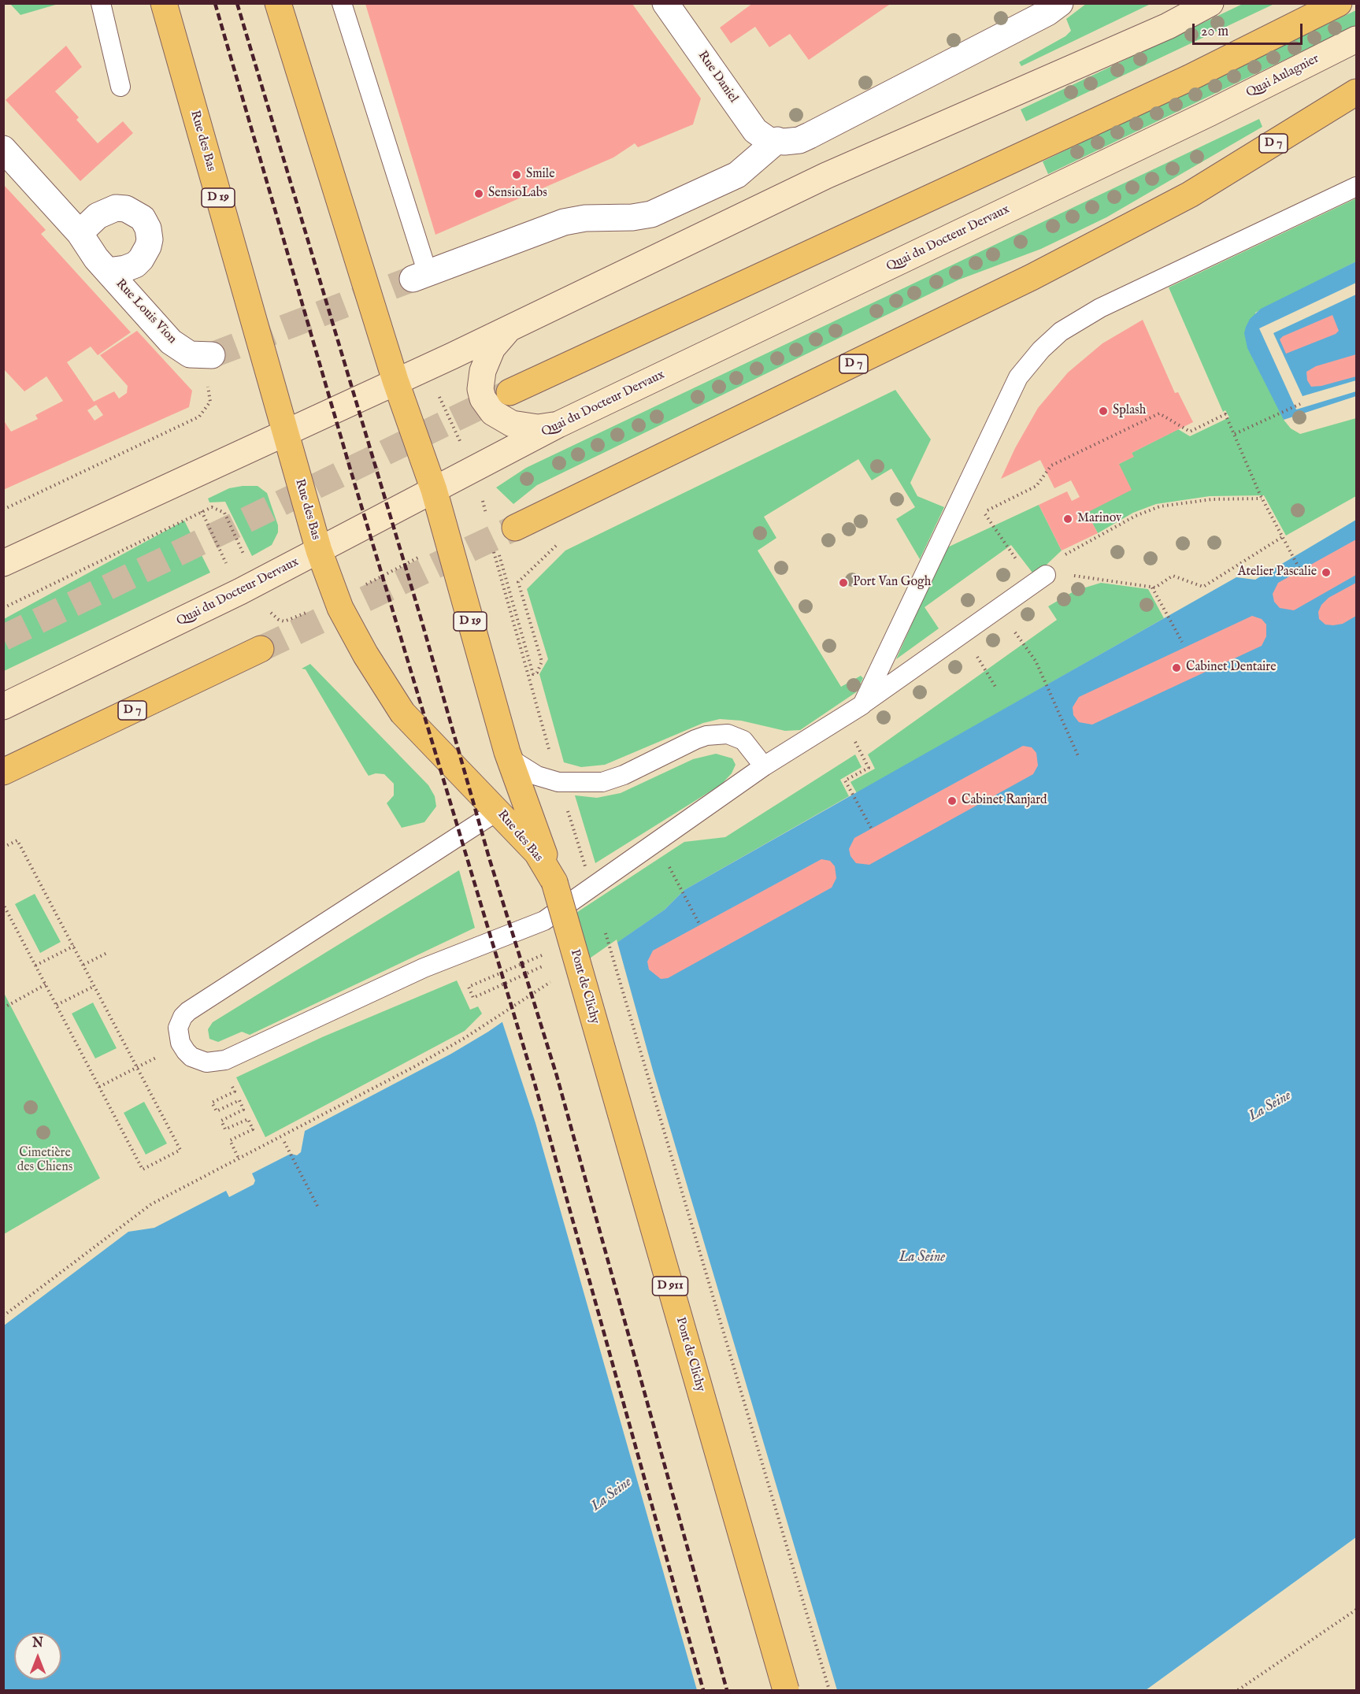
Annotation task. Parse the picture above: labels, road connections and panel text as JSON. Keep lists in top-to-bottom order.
{
  "streets": {
    "main road": [
      "Quai Aulagnier",
      "Rue des Bas",
      "D 7",
      "D 19",
      "Quai du Docteur Dervaux",
      "Pont de Clichy",
      "D 911"
    ],
    "street": ["Rue Daniel", "Rue Louis Vion"]
  },
  "crossings": [
    ["Quai Aulagnier", "Quai du Docteur Dervaux"],
    ["Rue des Bas", "Quai du Docteur Dervaux"],
    ["Rue des Bas", "Pont de Clichy"]
  ],
  "water": ["La Seine"],
  "parks": ["Cimetière des Chiens"],
  "places": [
    "Smile",
    "SensioLabs",
    "Splash",
    "Marinov",
    "Atelier Pascalie",
    "Port Van Gogh",
    "Cabinet Dentaire",
    "Cabinet Ranjard"
  ],
  "scale_bar": "20 m",
  "north": "top"
}
